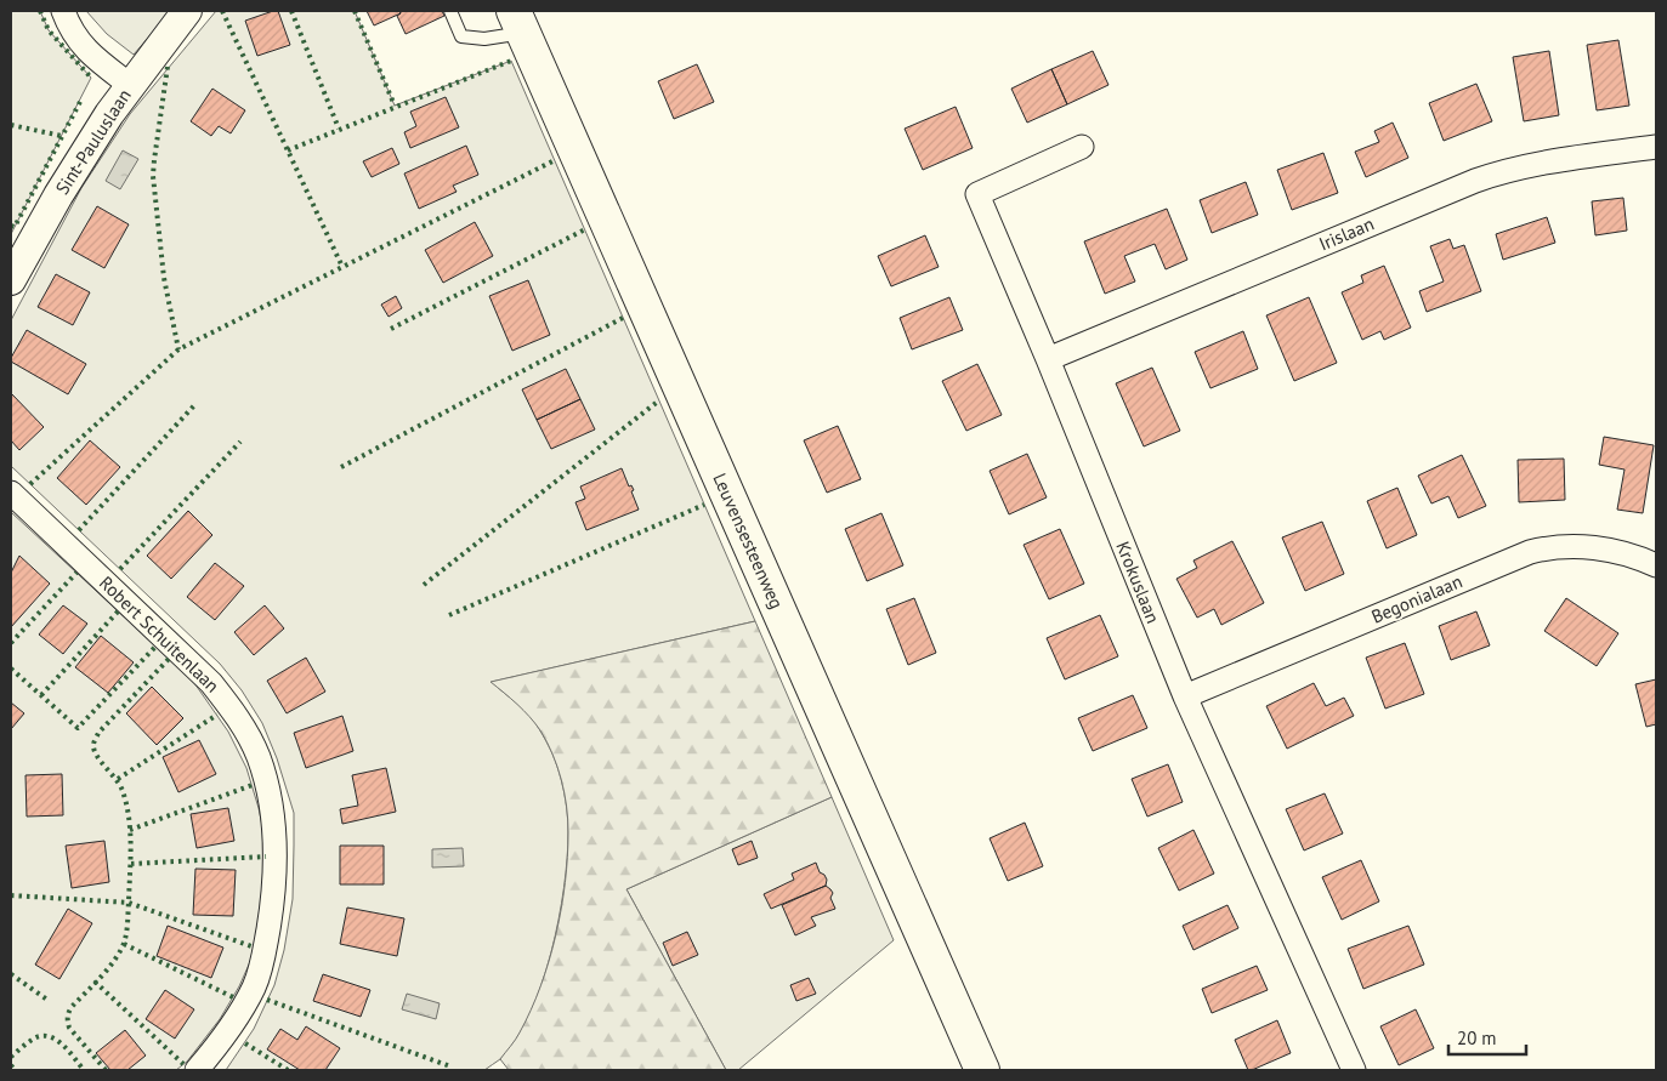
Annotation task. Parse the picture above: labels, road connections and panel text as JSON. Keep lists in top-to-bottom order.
{
  "streets": {
    "main road": ["Leuvensesteenweg"],
    "street": [
      "Sint-Pauluslaan",
      "Irislaan",
      "Krokuslaan",
      "Begonialaan",
      "Robert Schuitenlaan"
    ]
  },
  "crossings": [
    ["Irislaan", "Krokuslaan"],
    ["Krokuslaan", "Begonialaan"]
  ],
  "scale_bar": "20 m"
}
